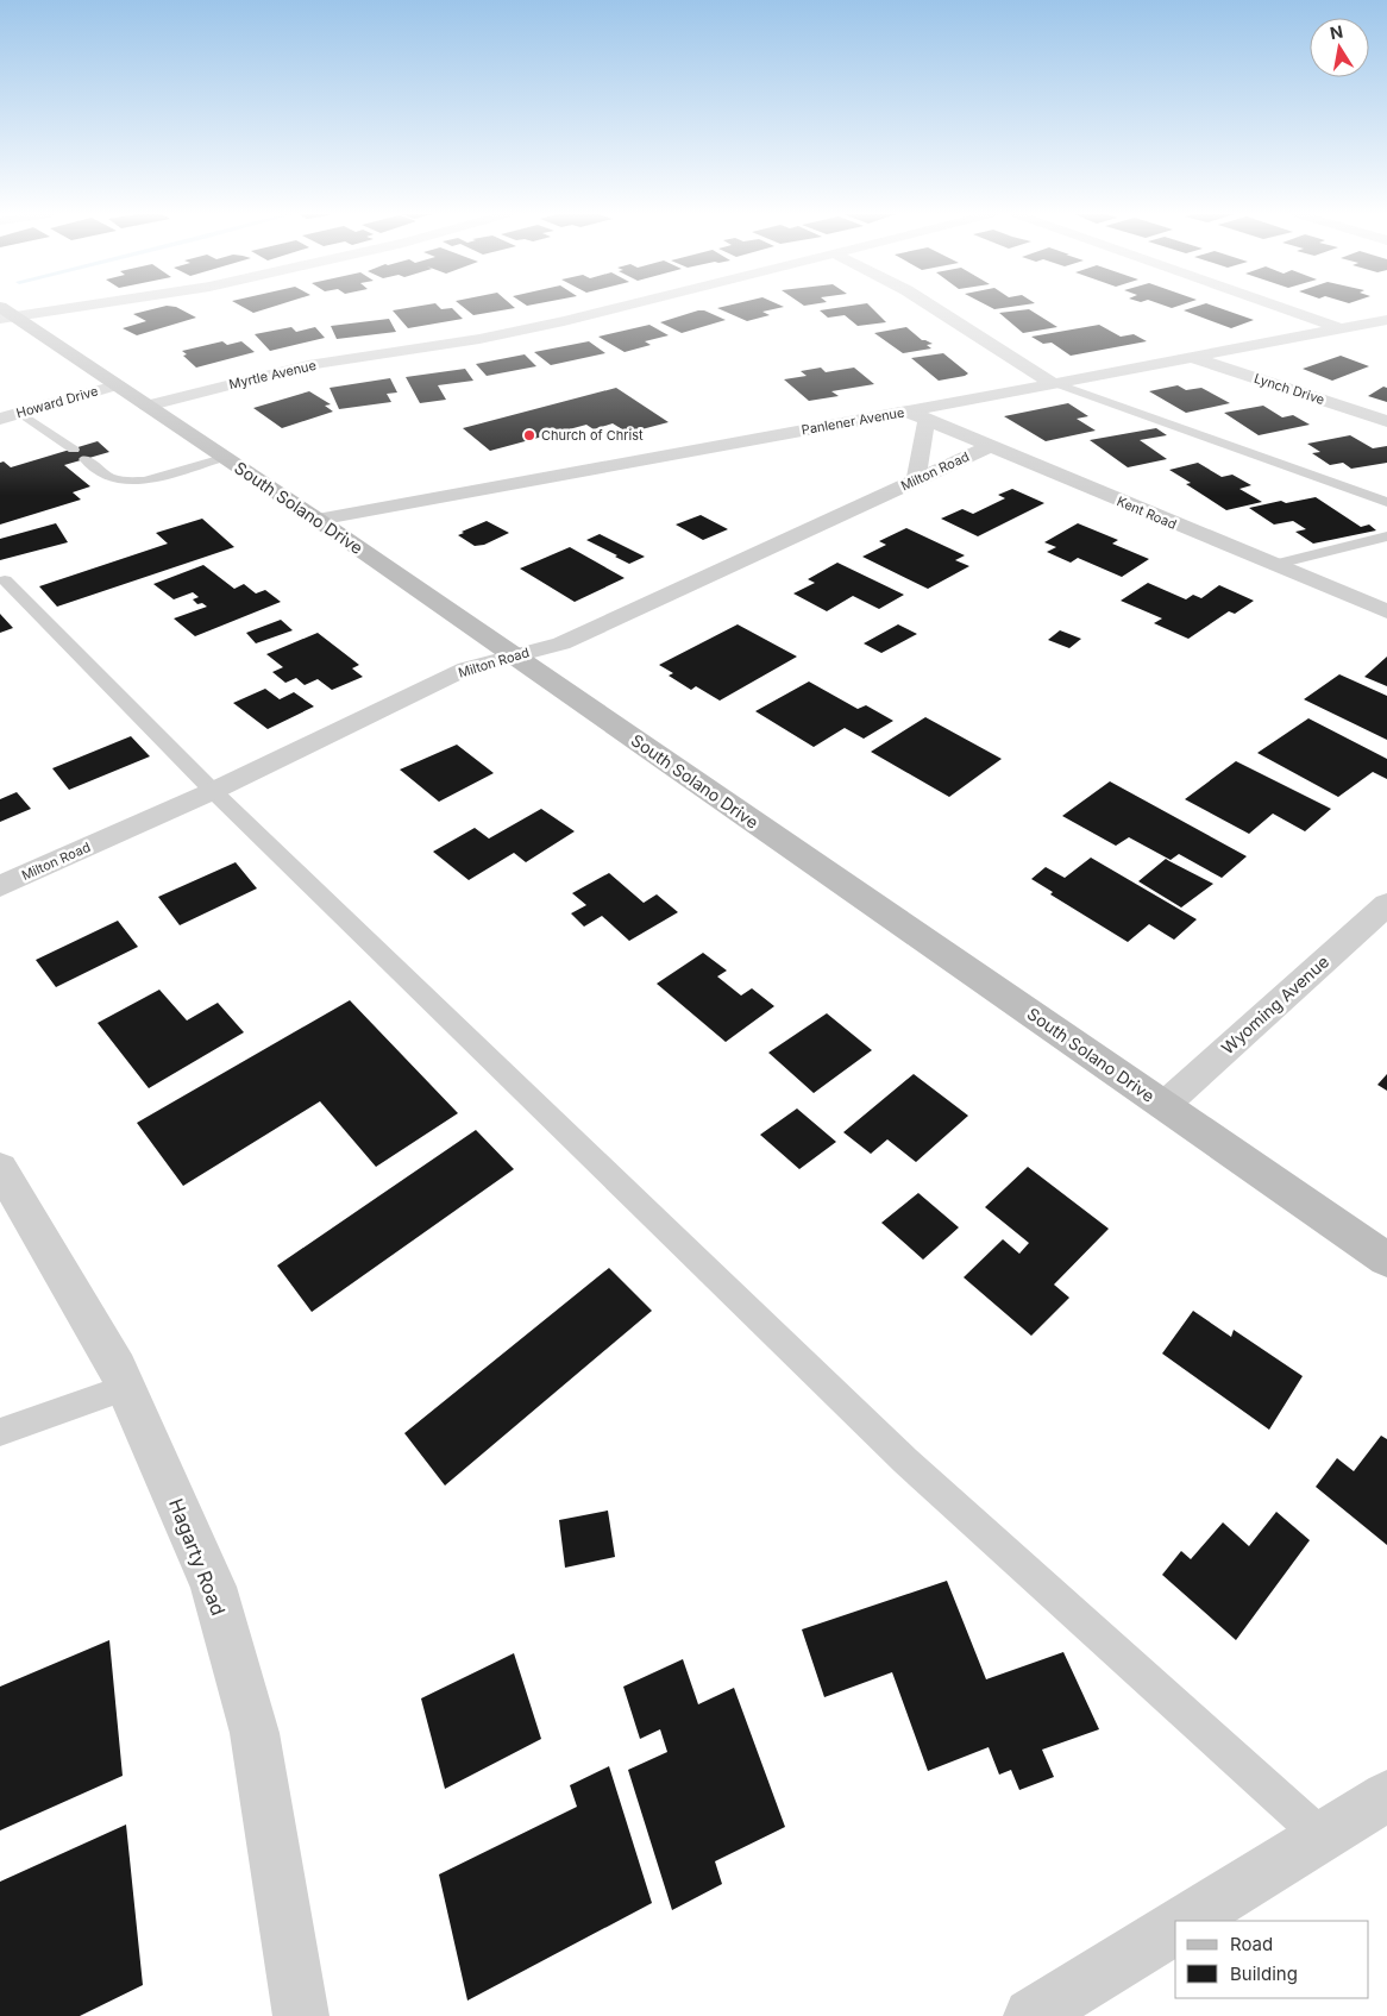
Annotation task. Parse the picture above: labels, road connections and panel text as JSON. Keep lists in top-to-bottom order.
{
  "streets": {
    "street": [
      "Myrtle Avenue",
      "Lynch Drive",
      "Howard Drive",
      "Panlener Avenue",
      "Milton Road",
      "South Solano Drive",
      "Kent Road",
      "Wyoming Avenue",
      "Hagarty Road"
    ]
  },
  "crossings": [
    ["Myrtle Avenue", "South Solano Drive"],
    ["Lynch Drive", "Panlener Avenue"],
    ["Howard Drive", "South Solano Drive"],
    ["Panlener Avenue", "South Solano Drive"],
    ["Panlener Avenue", "Kent Road"],
    ["Milton Road", "South Solano Drive"],
    ["Milton Road", "Kent Road"],
    ["South Solano Drive", "Wyoming Avenue"]
  ],
  "places": ["Church of Christ"],
  "legend": ["Road", "Building"],
  "north": "top"
}
